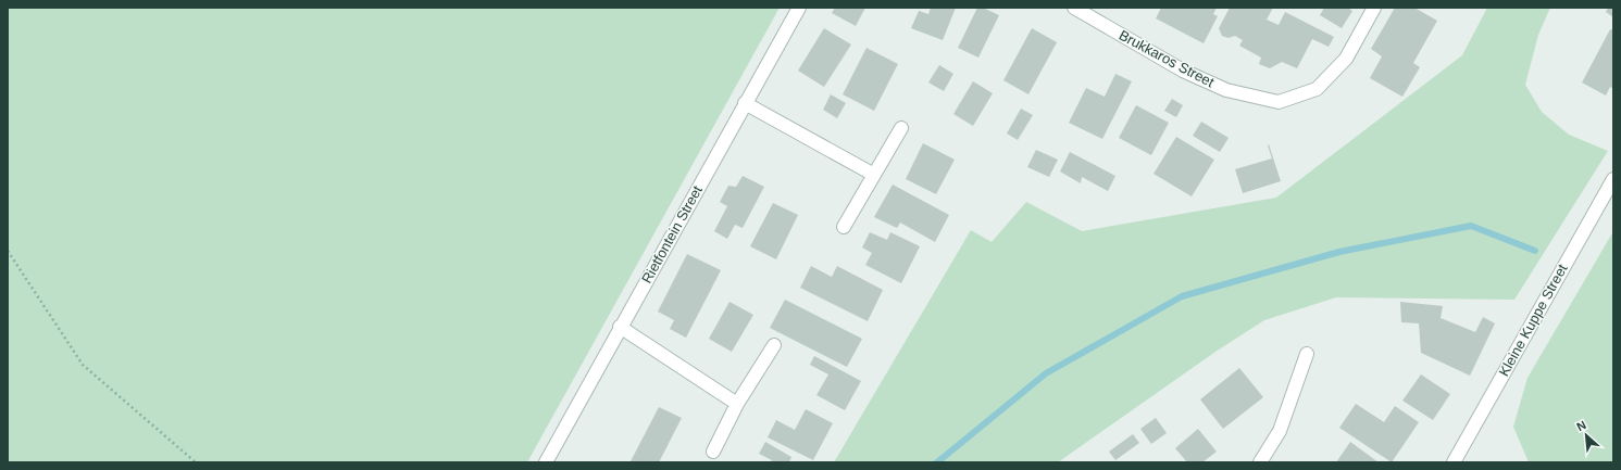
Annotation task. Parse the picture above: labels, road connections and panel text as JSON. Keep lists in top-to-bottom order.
{
  "streets": {
    "street": ["Brukkaros Street", "Rietfontein Street", "Kleine Kuppe Street"]
  },
  "north": "top left"
}
